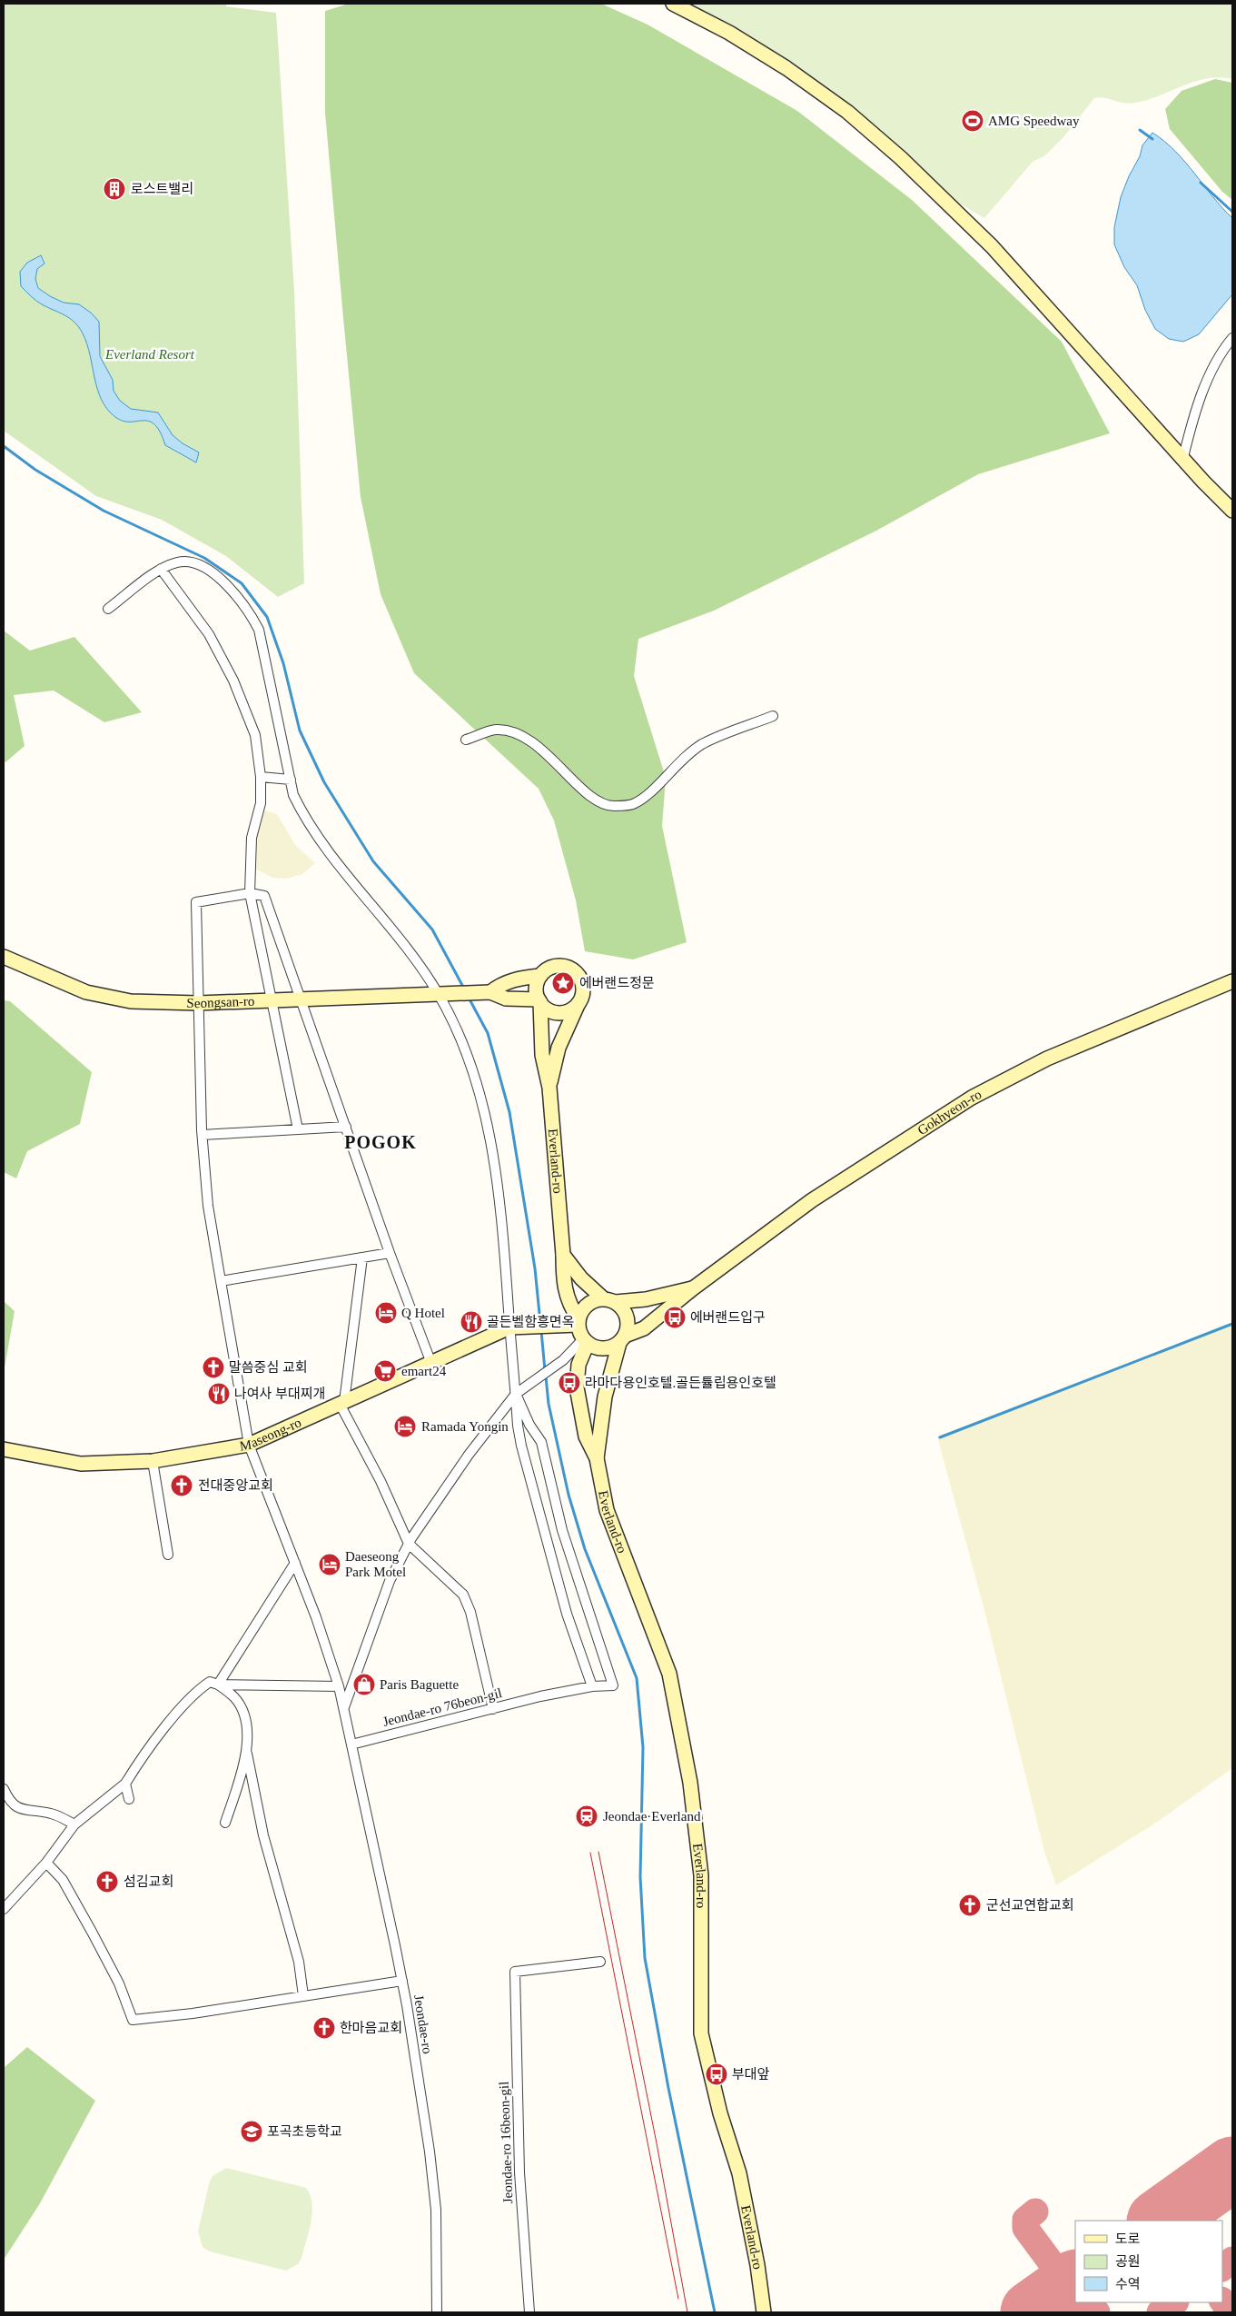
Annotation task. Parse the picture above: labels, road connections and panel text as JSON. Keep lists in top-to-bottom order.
{
  "streets": {
    "main road": [
      "Seongsan-ro",
      "Gokhyeon-ro",
      "Everland-ro",
      "Maseong-ro"
    ],
    "street": ["Jeondae-ro 76beon-gil", "Jeondae-ro", "Jeondae-ro 16beon-gil"]
  },
  "crossings": [
    ["Seongsan-ro", "Jeondae-ro"],
    ["Gokhyeon-ro", "Everland-ro"],
    ["Maseong-ro", "Jeondae-ro"],
    ["Jeondae-ro 76beon-gil", "Jeondae-ro"]
  ],
  "districts": ["POGOK"],
  "parks": ["Everland Resort"],
  "places": {
    "sports": ["AMG Speedway"],
    "building": ["로스트밸리"],
    "place": ["에버랜드정문"],
    "hotel": ["Q Hotel", "Ramada Yongin", "Daeseong Park Motel"],
    "bus stop": ["에버랜드입구", "라마다용인호텔.골든튤립용인호텔", "부대앞"],
    "restaurant": ["골든벨함흥면옥", "나여사 부대찌개"],
    "church": [
      "말씀중심 교회",
      "전대중앙교회",
      "섬김교회",
      "군선교연합교회",
      "한마음교회"
    ],
    "supermarket": ["emart24"],
    "shop": ["Paris Baguette"],
    "station": ["Jeondae·Everland"],
    "school or university": ["포곡초등학교"]
  },
  "legend": ["도로", "공원", "수역"]
}
